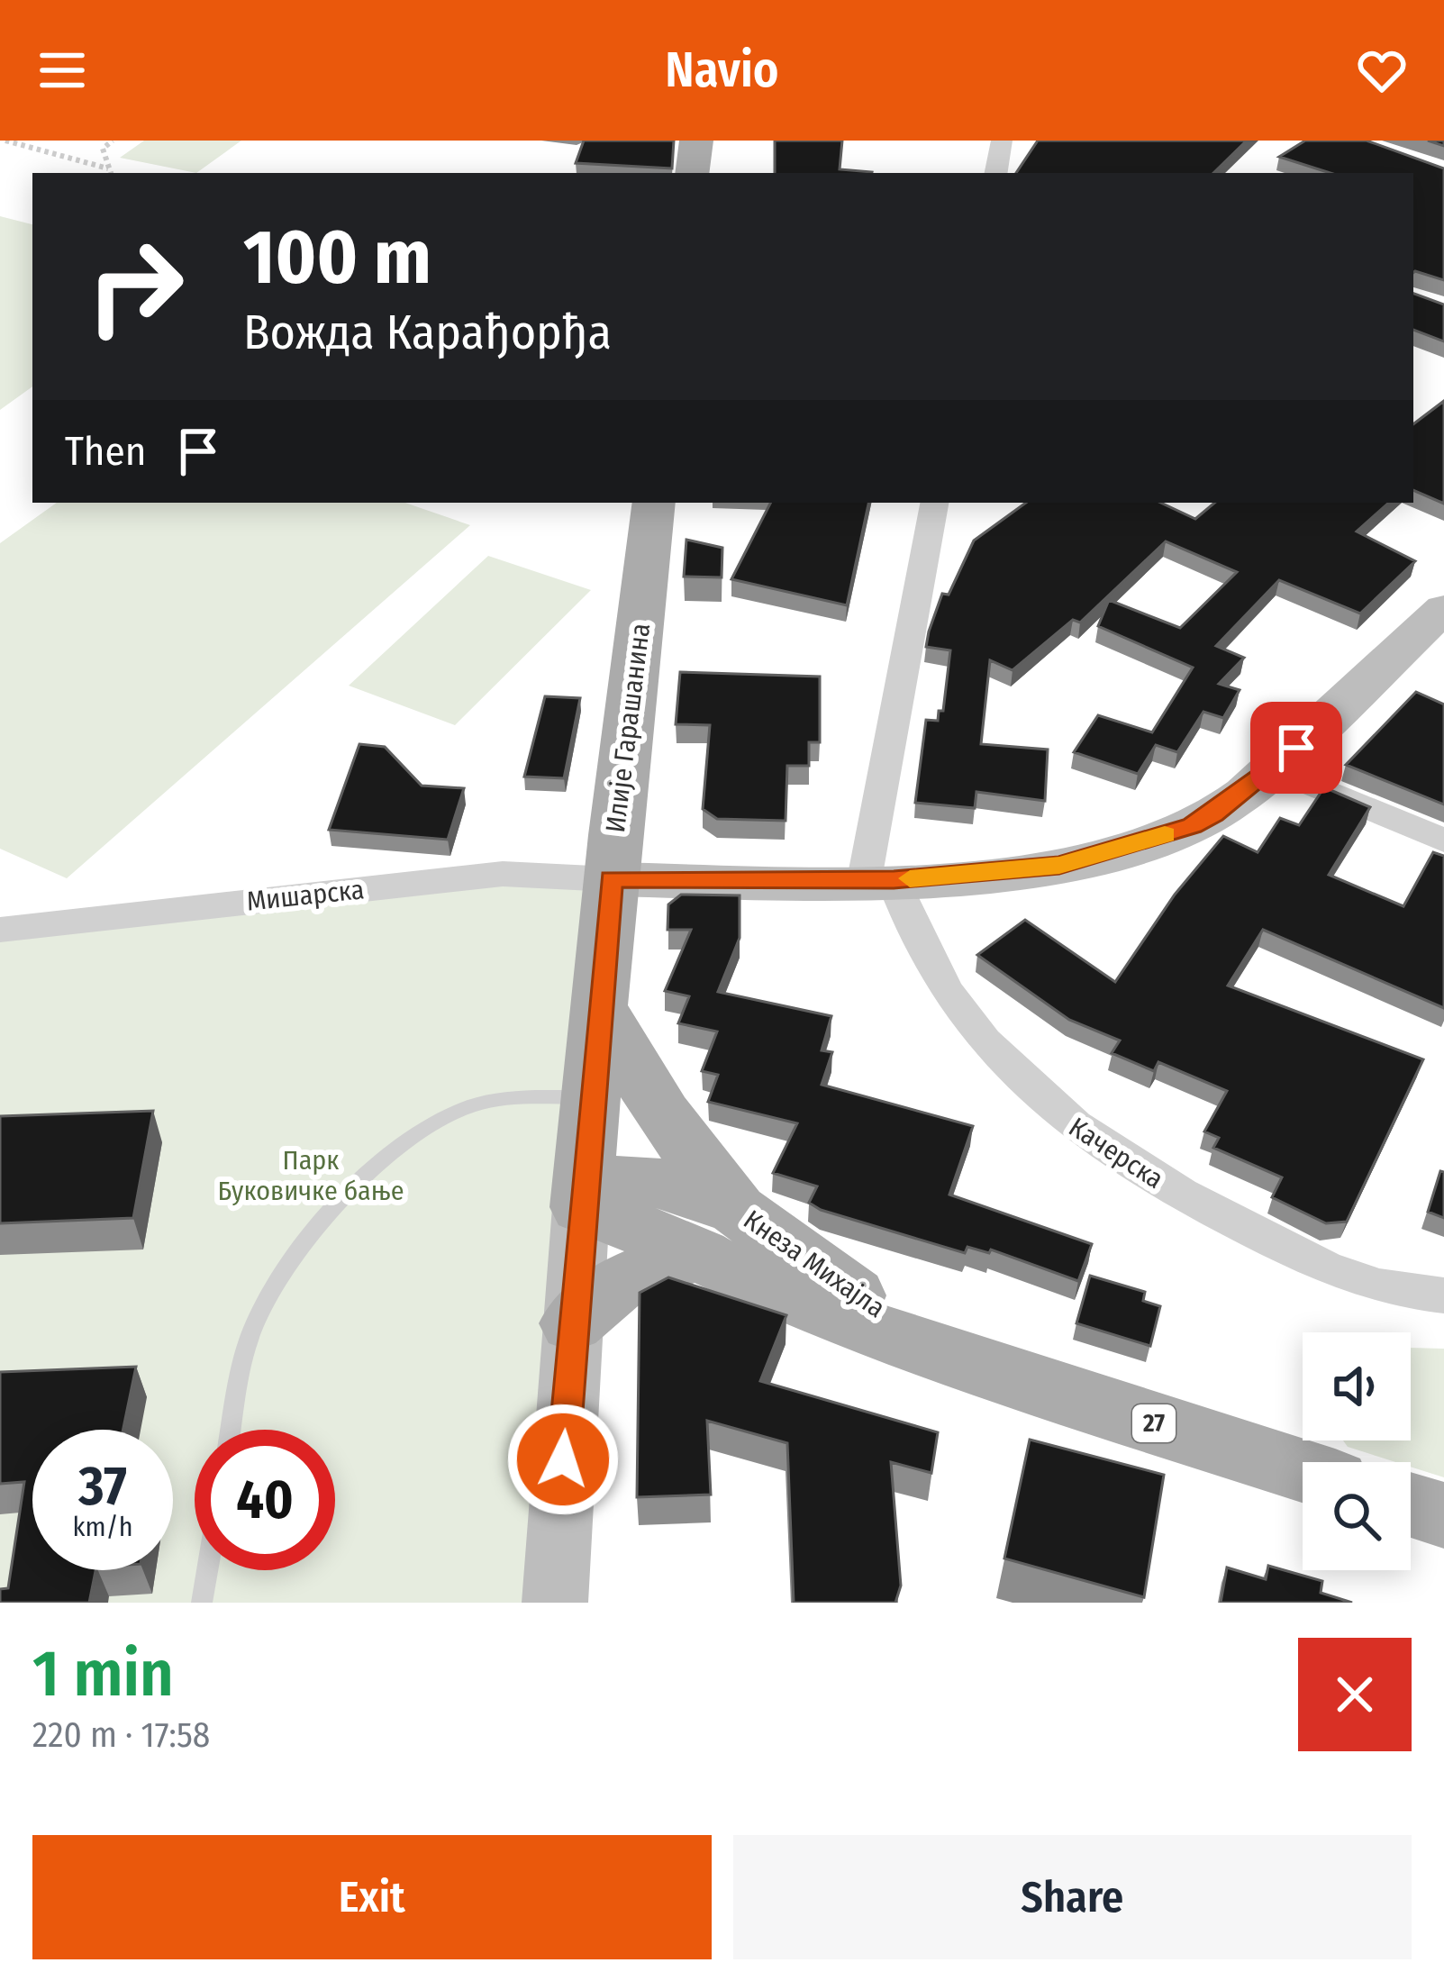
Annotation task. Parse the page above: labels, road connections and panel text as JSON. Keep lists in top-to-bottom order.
{
  "streets": {
    "main road": ["Илије Гарашанина", "Кнеза Михајла", "27"],
    "street": ["Мишарска", "Качерска"]
  },
  "crossings": [
    ["Илије Гарашанина", "Мишарска"],
    ["Илије Гарашанина", "Кнеза Михајла"],
    ["Илије Гарашанина", "27"],
    ["Кнеза Михајла", "27"]
  ],
  "parks": ["Парк Буковичке бање"],
  "page": {
    "header": "Navio",
    "turn": ["100 m", "Вожда Карађорђа"],
    "then": "Then",
    "speed": "37 km/h",
    "limit": "40",
    "heading": ["1 min", "220 m · 17:58"],
    "buttons": ["Exit", "Share"]
  }
}
